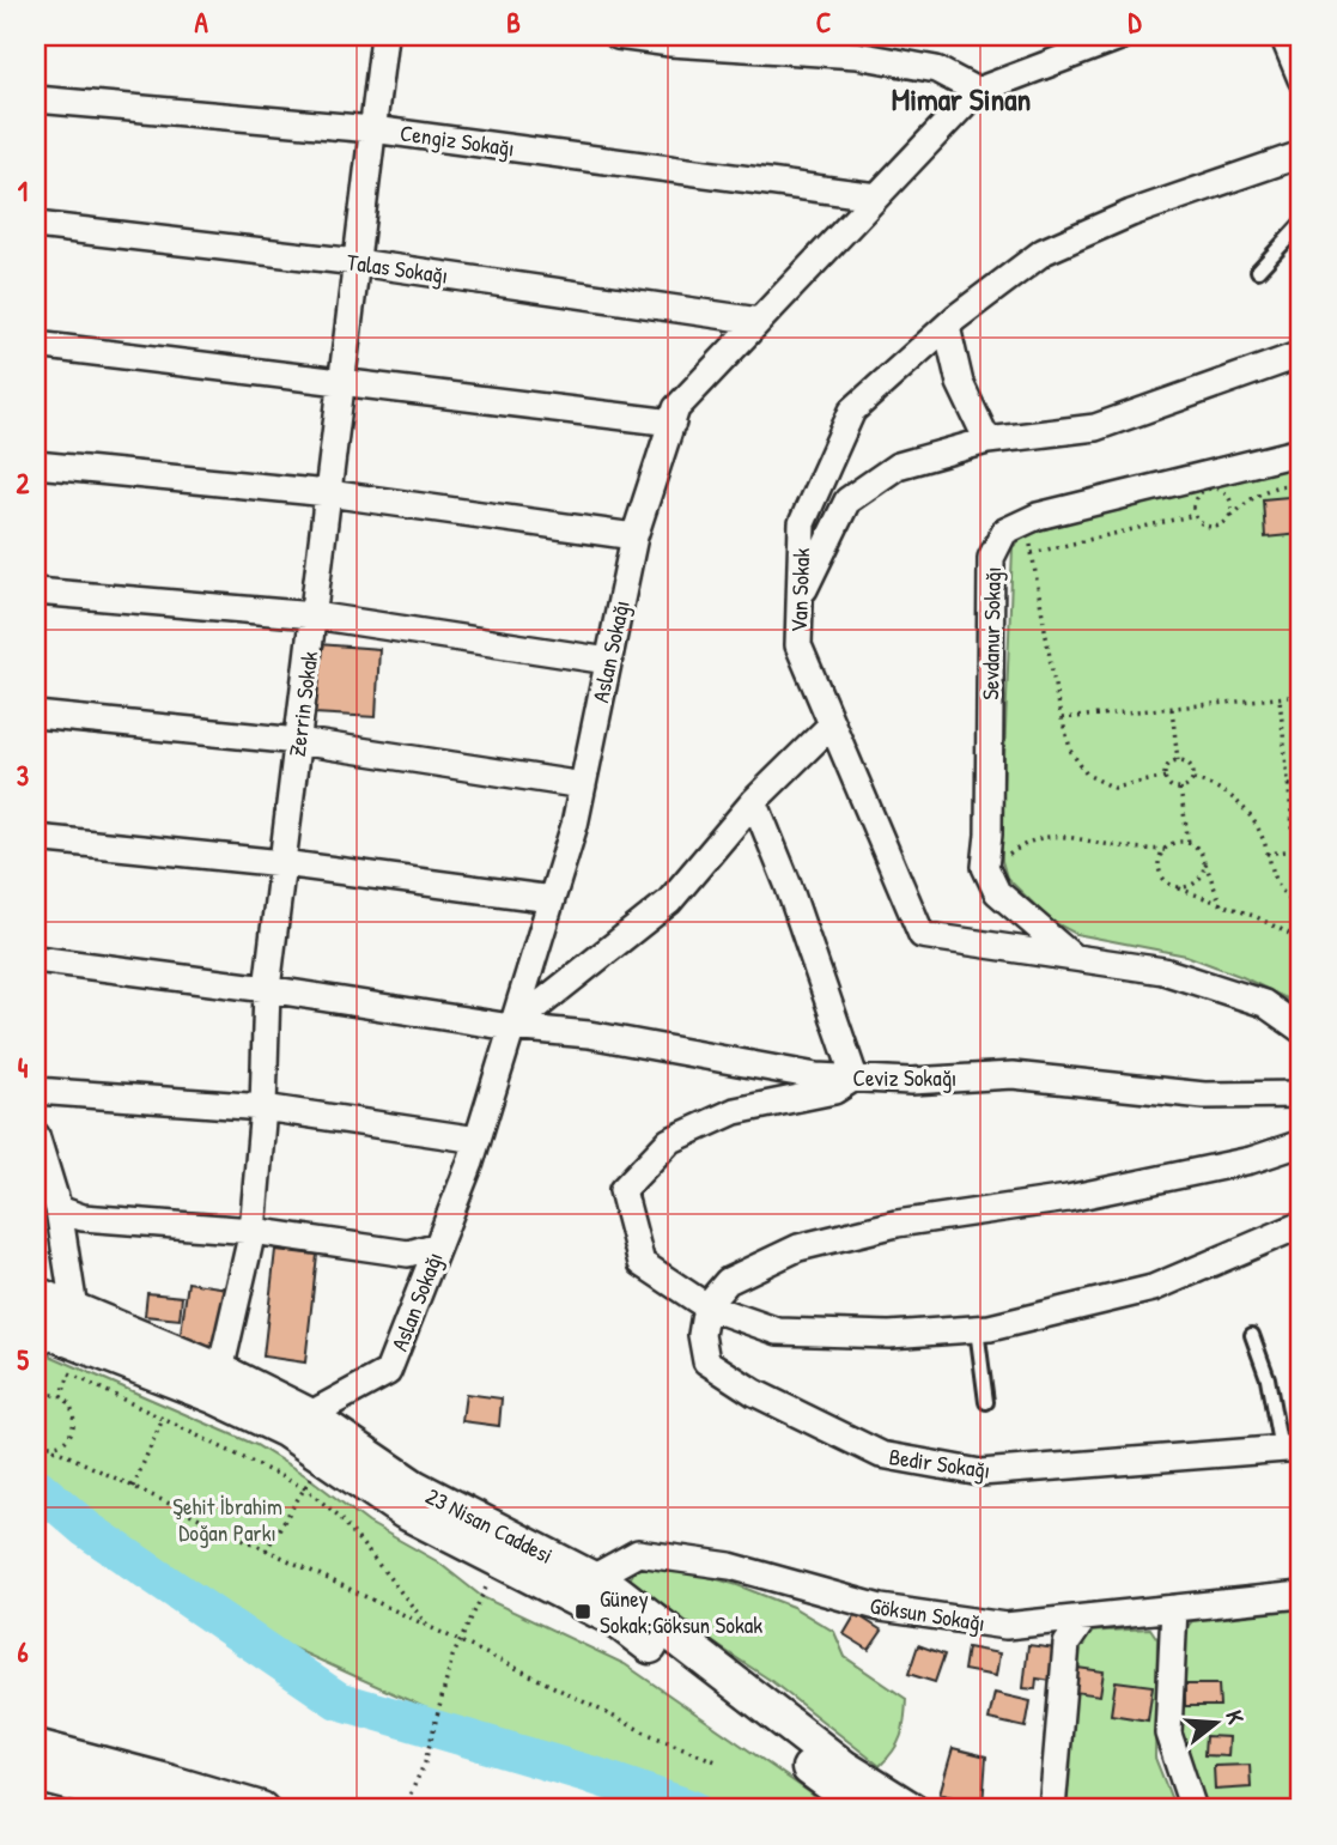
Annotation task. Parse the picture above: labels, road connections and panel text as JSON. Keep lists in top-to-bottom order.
{
  "streets": {
    "street": [
      "Cengiz Sokağı",
      "Talas Sokağı",
      "Van Sokak",
      "Sevdanur Sokağı",
      "Aslan Sokağı",
      "Zerrin Sokak",
      "Ceviz Sokağı",
      "Bedir Sokağı",
      "23 Nisan Caddesi",
      "Göksun Sokağı"
    ]
  },
  "crossings": [
    ["Cengiz Sokağı", "Aslan Sokağı"],
    ["Cengiz Sokağı", "Zerrin Sokak"],
    ["Talas Sokağı", "Aslan Sokağı"],
    ["Talas Sokağı", "Zerrin Sokak"],
    ["Aslan Sokağı", "Ceviz Sokağı"],
    ["Aslan Sokağı", "23 Nisan Caddesi"],
    ["Zerrin Sokak", "Ceviz Sokağı"],
    ["Zerrin Sokak", "23 Nisan Caddesi"],
    ["23 Nisan Caddesi", "Göksun Sokağı"]
  ],
  "districts": ["Mimar Sinan"],
  "parks": ["Şehit İbrahim Doğan Parkı"],
  "places": {
    "transit": ["Güney Sokak;Göksun Sokak"]
  },
  "north": "right",
  "grid": {
    "columns": [
      "A",
      "B",
      "C",
      "D"
    ],
    "rows": [
      "1",
      "2",
      "3",
      "4",
      "5",
      "6"
    ]
  }
}
